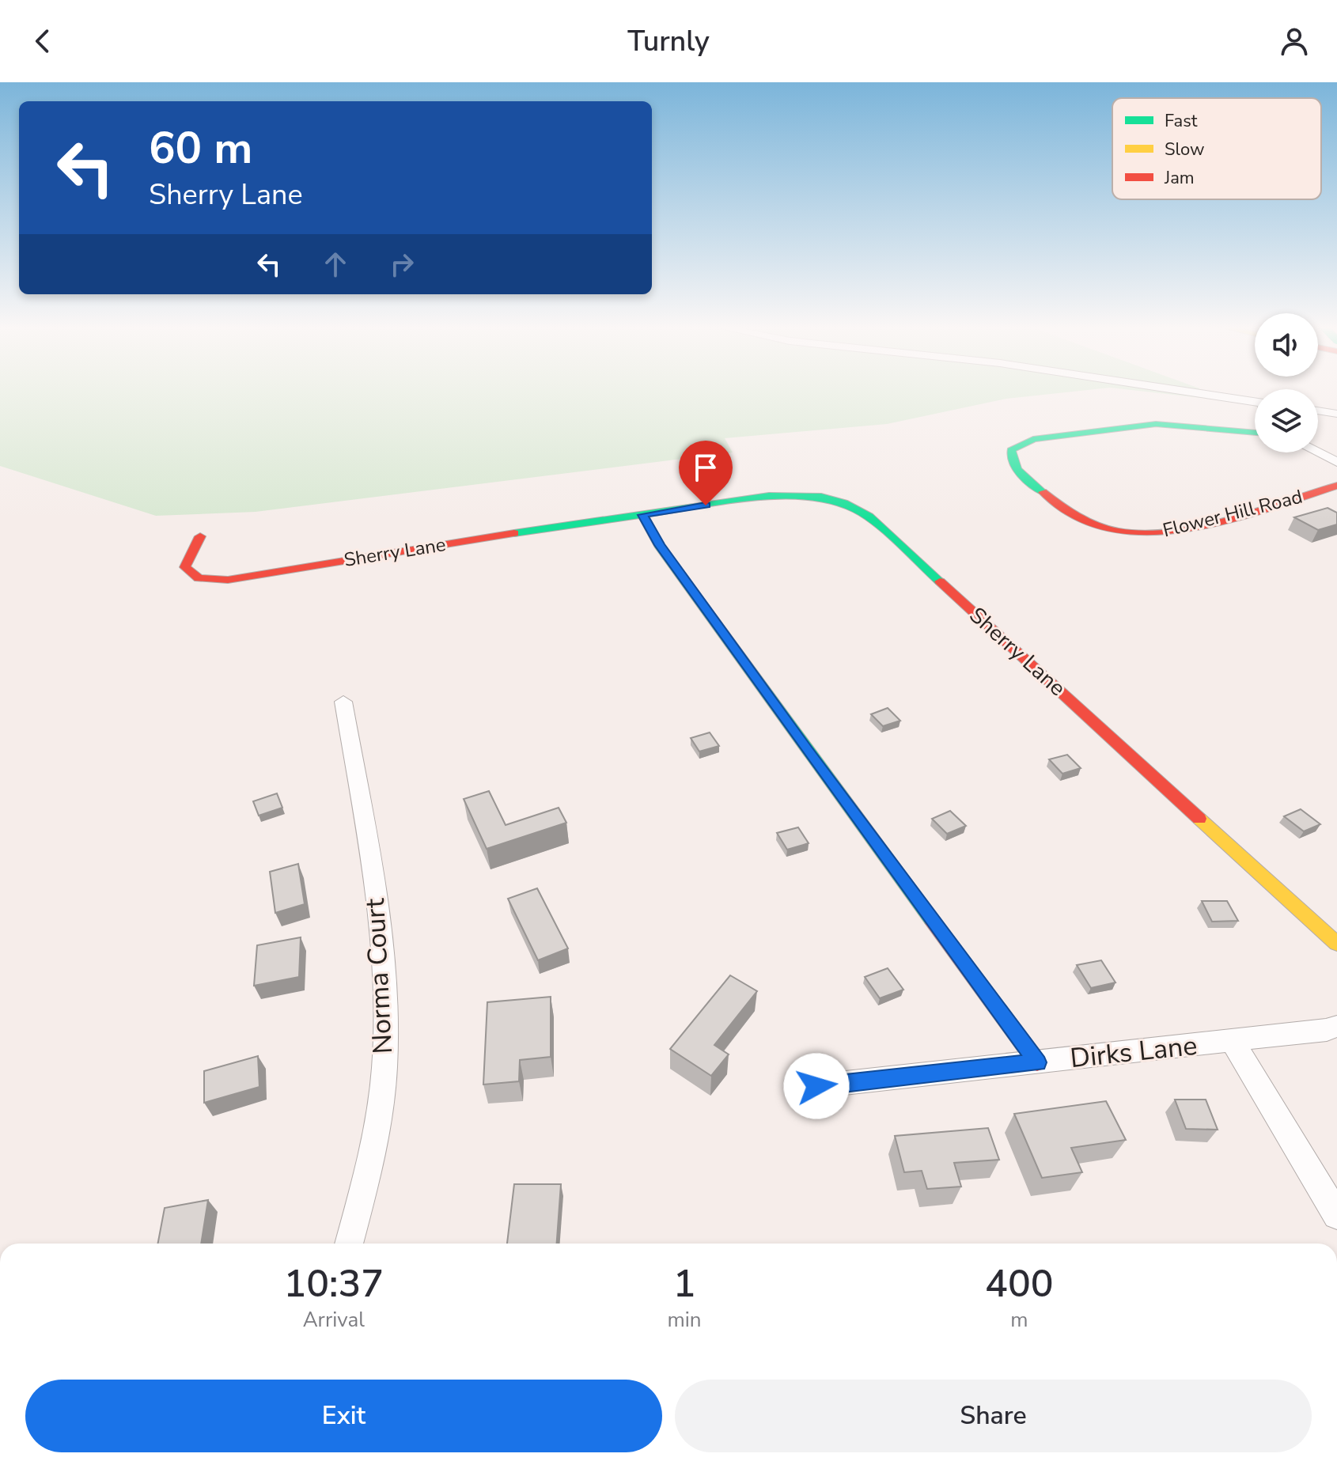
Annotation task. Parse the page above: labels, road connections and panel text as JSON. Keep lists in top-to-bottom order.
{
  "streets": {
    "main road": ["Flower Hill Road", "Sherry Lane"],
    "street": ["Norma Court", "Dirks Lane"]
  },
  "legend": ["Fast", "Slow", "Jam"],
  "page": {
    "header": "Turnly",
    "turn": ["60 m", "Sherry Lane"],
    "eta": [
      "10:37",
      "Arrival",
      "1",
      "min",
      "400",
      "m"
    ],
    "buttons": ["Exit", "Share"]
  }
}
